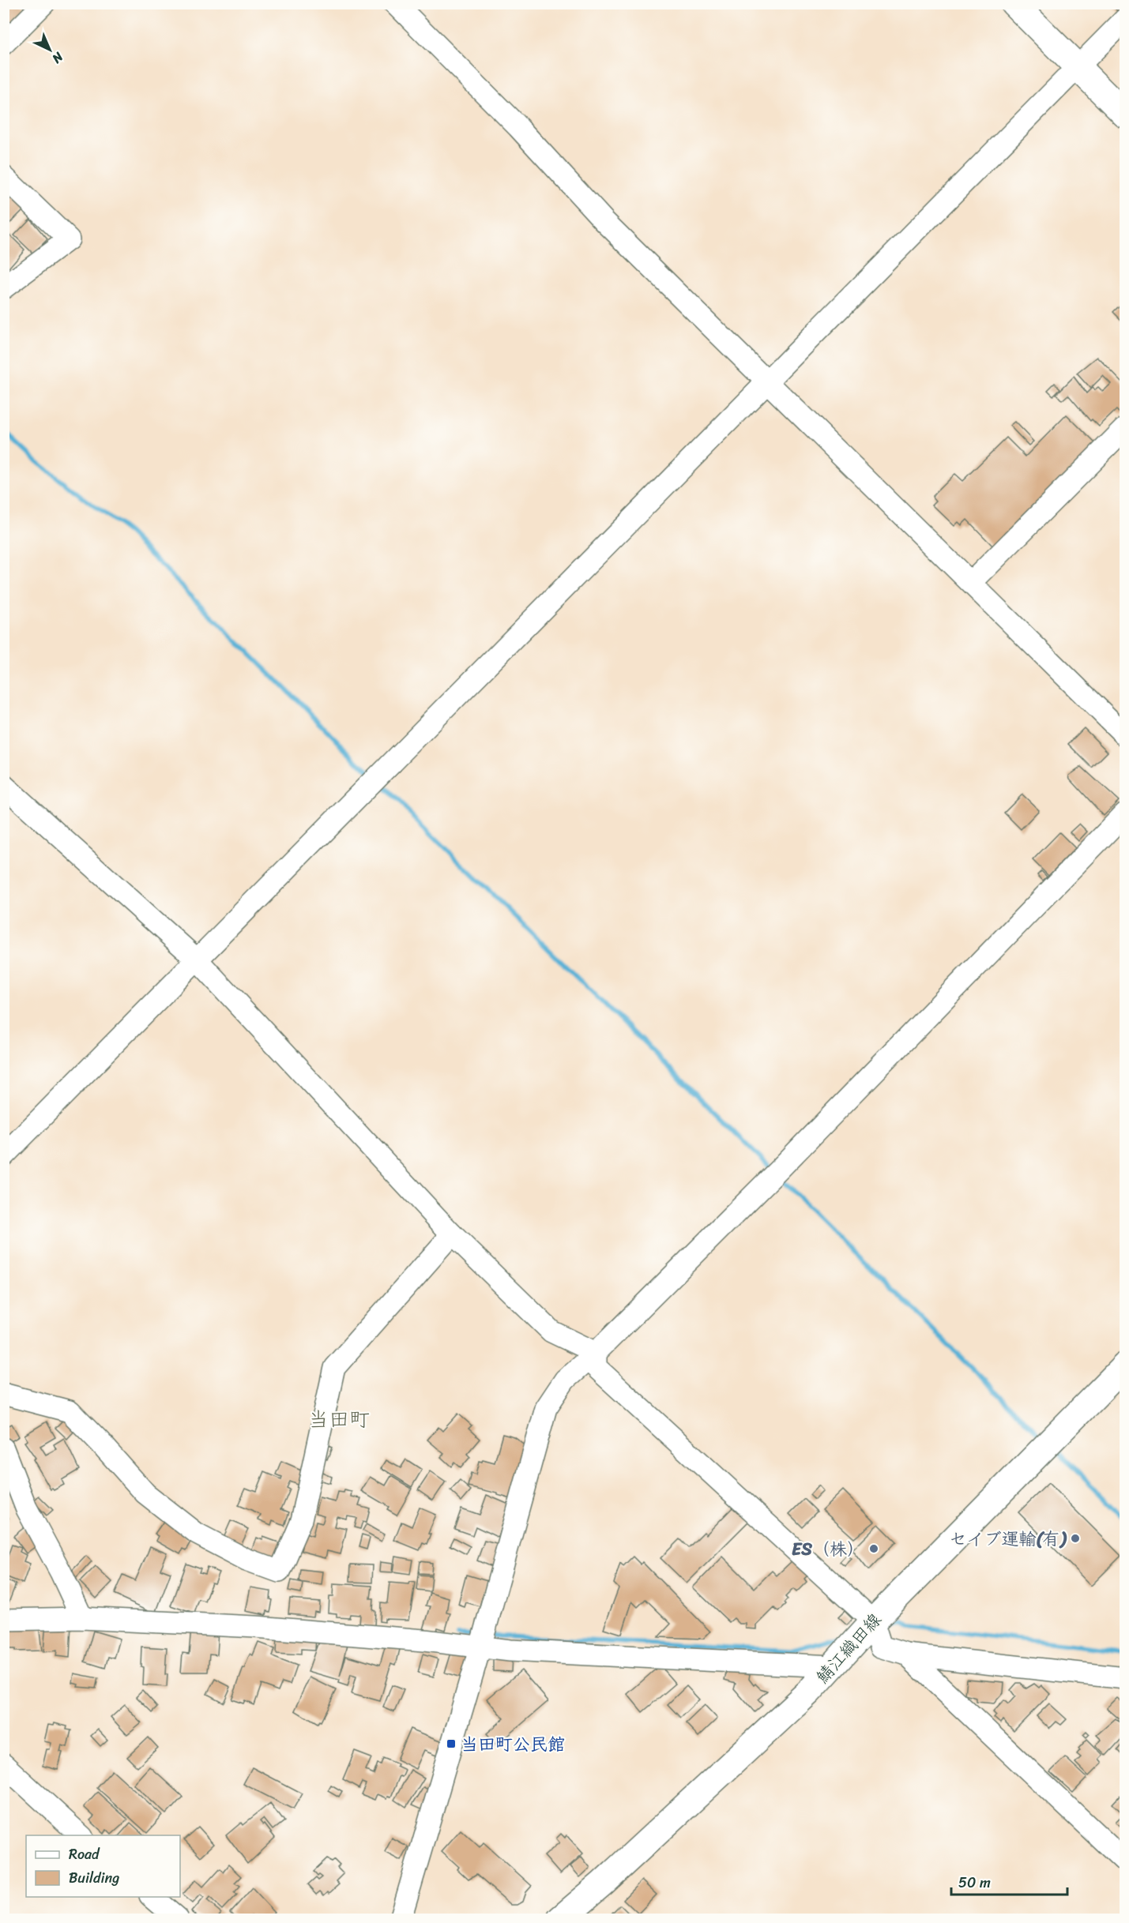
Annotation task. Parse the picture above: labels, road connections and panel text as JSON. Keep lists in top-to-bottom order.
{
  "streets": {
    "main road": ["鯖江織田線"]
  },
  "districts": ["当田町"],
  "places": {
    "other": ["セイブ運輸(有)", "ES（株）"],
    "transit": ["当田町公民館"]
  },
  "legend": ["Road", "Building"],
  "scale_bar": "50 m",
  "north": "bottom right"
}
